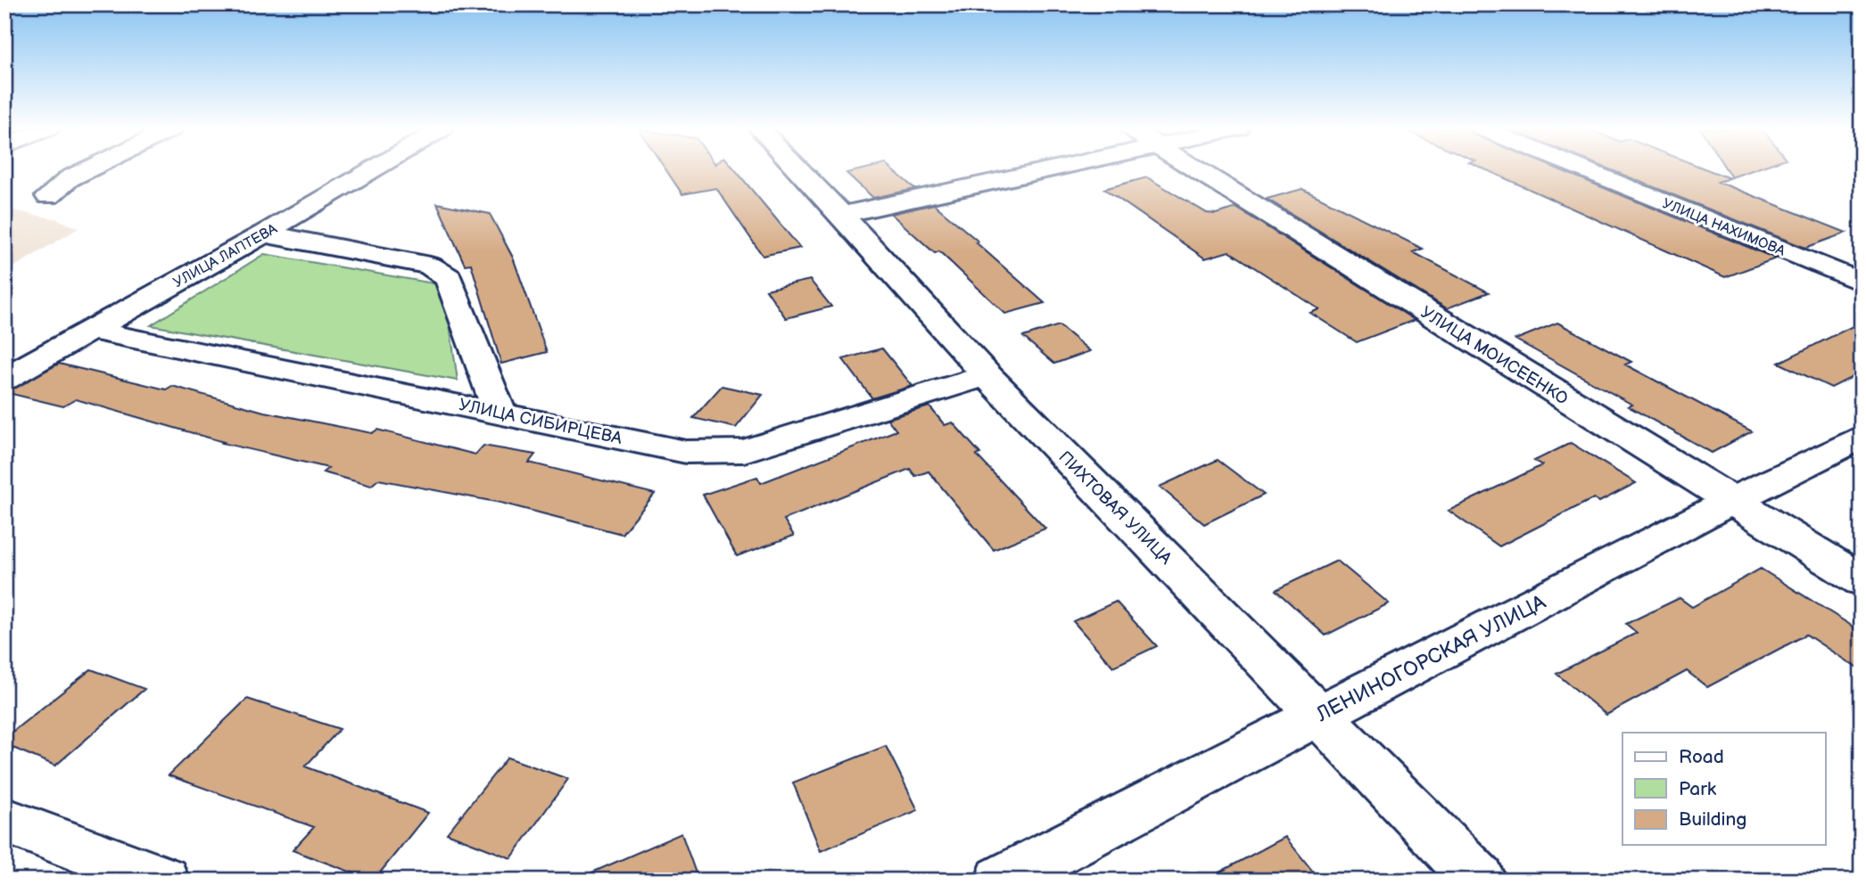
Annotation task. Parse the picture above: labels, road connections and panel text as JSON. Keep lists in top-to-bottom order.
{
  "streets": {
    "street": [
      "УЛИЦА НАХИМОВА",
      "УЛИЦА ЛАПТЕВА",
      "УЛИЦА МОИСЕЕНКО",
      "УЛИЦА СИБИРЦЕВА",
      "ПИХТОВАЯ УЛИЦА",
      "ЛЕНИНОГОРСКАЯ УЛИЦА"
    ]
  },
  "crossings": [
    ["УЛИЦА ЛАПТЕВА", "УЛИЦА СИБИРЦЕВА"],
    ["УЛИЦА МОИСЕЕНКО", "ЛЕНИНОГОРСКАЯ УЛИЦА"],
    ["УЛИЦА СИБИРЦЕВА", "ПИХТОВАЯ УЛИЦА"],
    ["ПИХТОВАЯ УЛИЦА", "ЛЕНИНОГОРСКАЯ УЛИЦА"]
  ],
  "legend": ["Road", "Park", "Building"]
}
